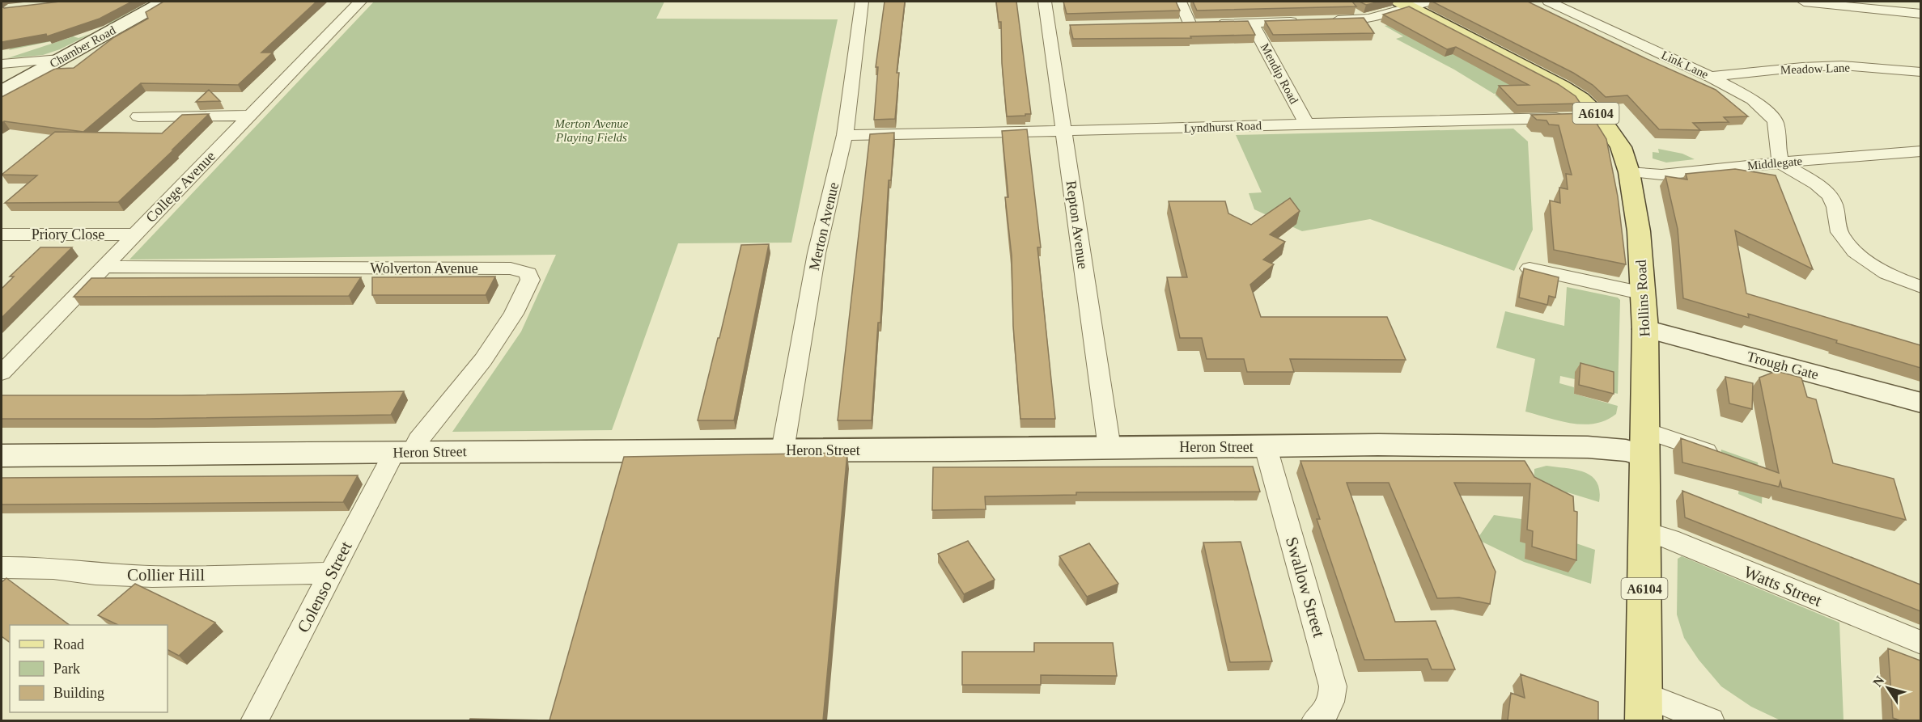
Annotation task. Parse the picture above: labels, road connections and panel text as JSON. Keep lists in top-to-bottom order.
{
  "streets": {
    "main road": ["A6104", "Hollins Road"],
    "street": [
      "Chamber Road",
      "Link Lane",
      "Meadow Lane",
      "Mendip Road",
      "Lyndhurst Road",
      "Middlegate",
      "College Avenue",
      "Repton Avenue",
      "Merton Avenue",
      "Priory Close",
      "Wolverton Avenue",
      "Trough Gate",
      "Heron Street",
      "Collier Hill",
      "Watts Street",
      "Colenso Street",
      "Swallow Street"
    ]
  },
  "crossings": [
    ["Link Lane", "Meadow Lane"],
    ["Link Lane", "Middlegate"],
    ["Mendip Road", "Lyndhurst Road"],
    ["Lyndhurst Road", "Repton Avenue"],
    ["Lyndhurst Road", "Merton Avenue"],
    ["Lyndhurst Road", "Hollins Road"],
    ["Middlegate", "Hollins Road"],
    ["College Avenue", "Priory Close"],
    ["College Avenue", "Wolverton Avenue"],
    ["Repton Avenue", "Heron Street"],
    ["Merton Avenue", "Heron Street"],
    ["Wolverton Avenue", "Heron Street"],
    ["Wolverton Avenue", "Colenso Street"],
    ["Hollins Road", "Trough Gate"],
    ["Hollins Road", "Heron Street"],
    ["Hollins Road", "Watts Street"],
    ["Heron Street", "Colenso Street"],
    ["Heron Street", "Swallow Street"],
    ["Collier Hill", "Colenso Street"]
  ],
  "parks": ["Merton Avenue Playing Fields"],
  "legend": ["Road", "Park", "Building"],
  "north": "top left"
}
